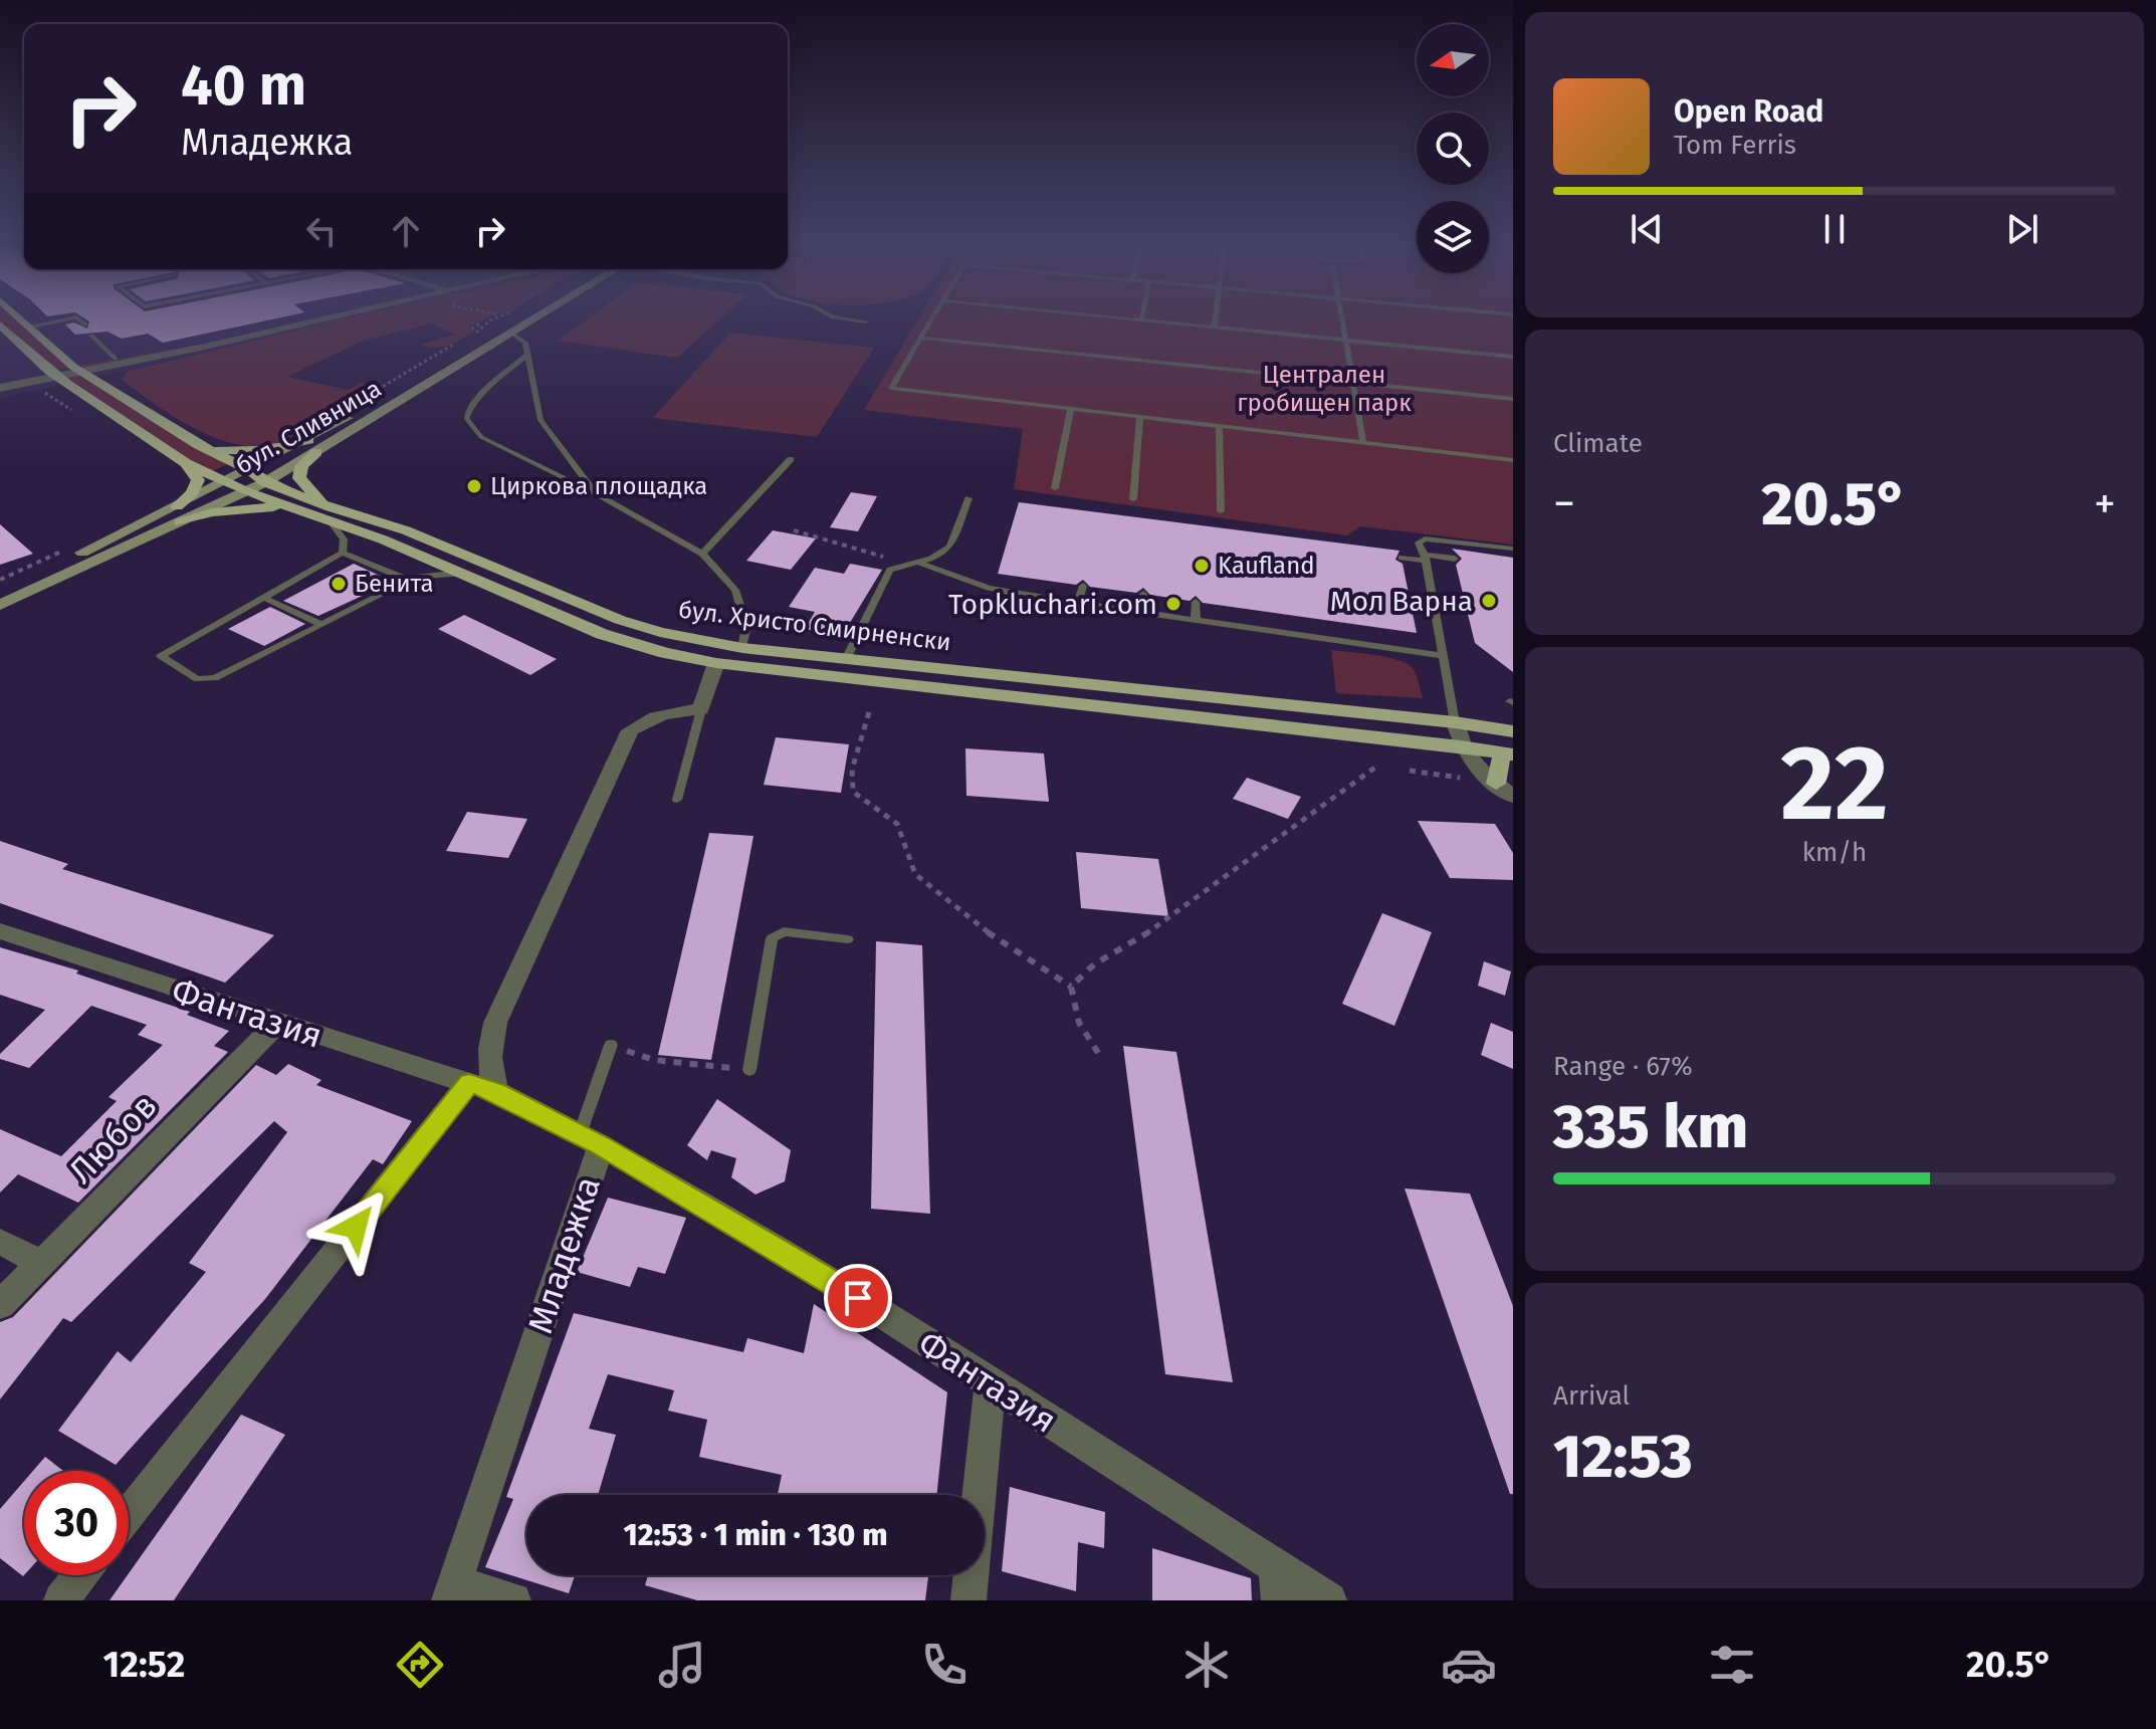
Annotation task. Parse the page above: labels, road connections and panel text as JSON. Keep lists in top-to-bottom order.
{
  "streets": {
    "main road": ["бул. Сливница", "бул. Христо Смирненски"],
    "street": ["Фантазия", "Любов", "Младежка"]
  },
  "crossings": [
    ["бул. Сливница", "бул. Христо Смирненски"],
    ["Фантазия", "Любов"],
    ["Фантазия", "Младежка"]
  ],
  "parks": ["Централен гробищен парк"],
  "places": [
    "Циркова площадка",
    "Kaufland",
    "Бенита",
    "Мол Варна",
    "Topkluchari.com"
  ],
  "north": "left",
  "page": {
    "turn": ["40 m", "Младежка"],
    "song": ["Open Road", "Tom Ferris"],
    "tile": [
      "Climate",
      ["22", "km/h"],
      ["Range · 67%", "335 km"],
      ["Arrival", "12:53"]
    ],
    "heat": ["−", "20.5°", "+"],
    "limit": "30",
    "trip": "12:53 · 1 min · 130 m",
    "tabs": ["12:52", "20.5°"]
  }
}
